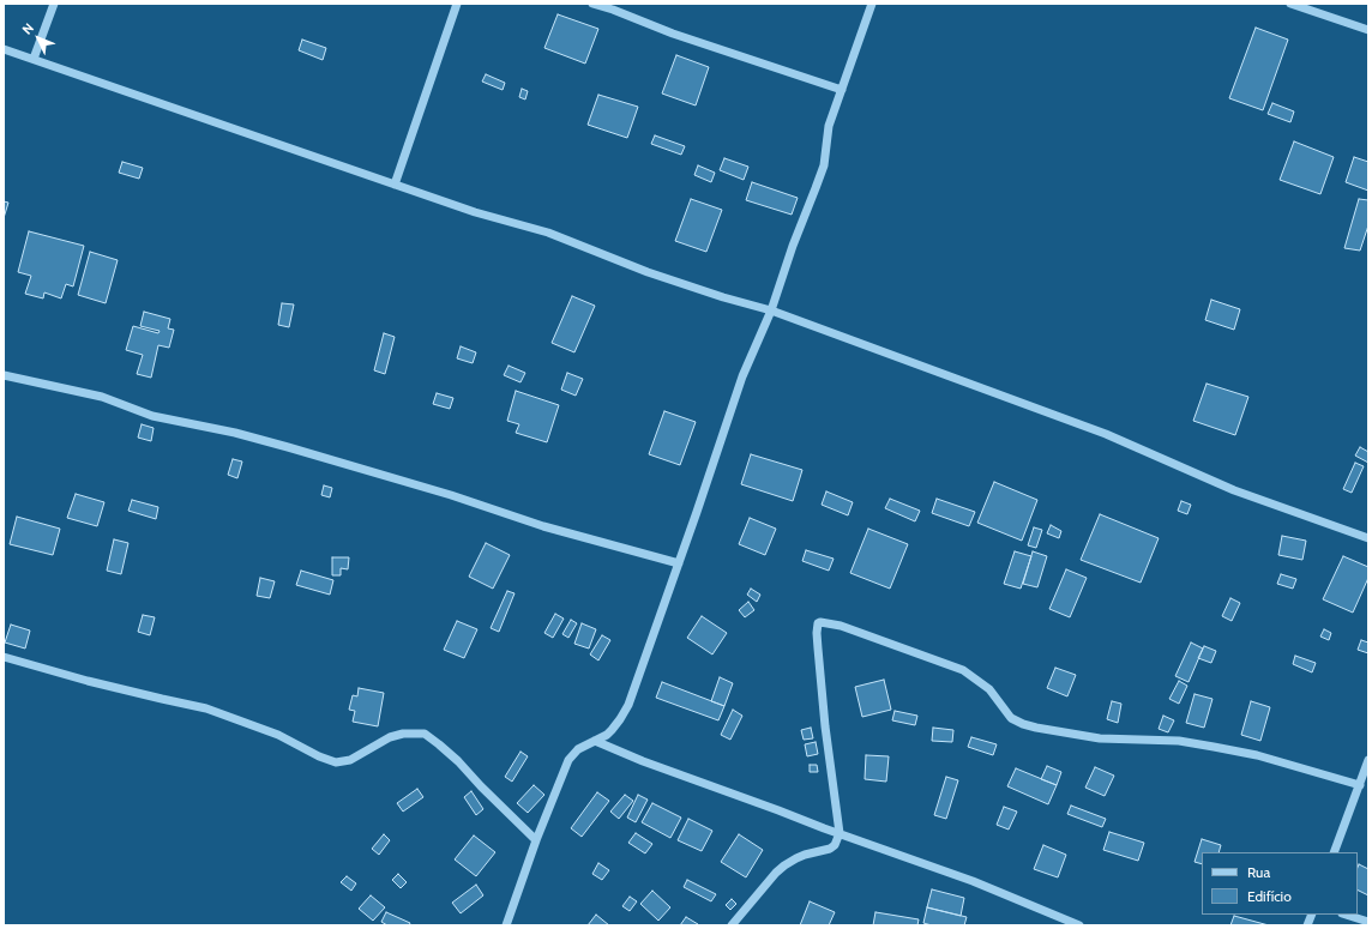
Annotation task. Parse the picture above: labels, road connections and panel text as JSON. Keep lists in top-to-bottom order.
{
  "legend": ["Rua", "Edifício"],
  "north": "top left"
}
